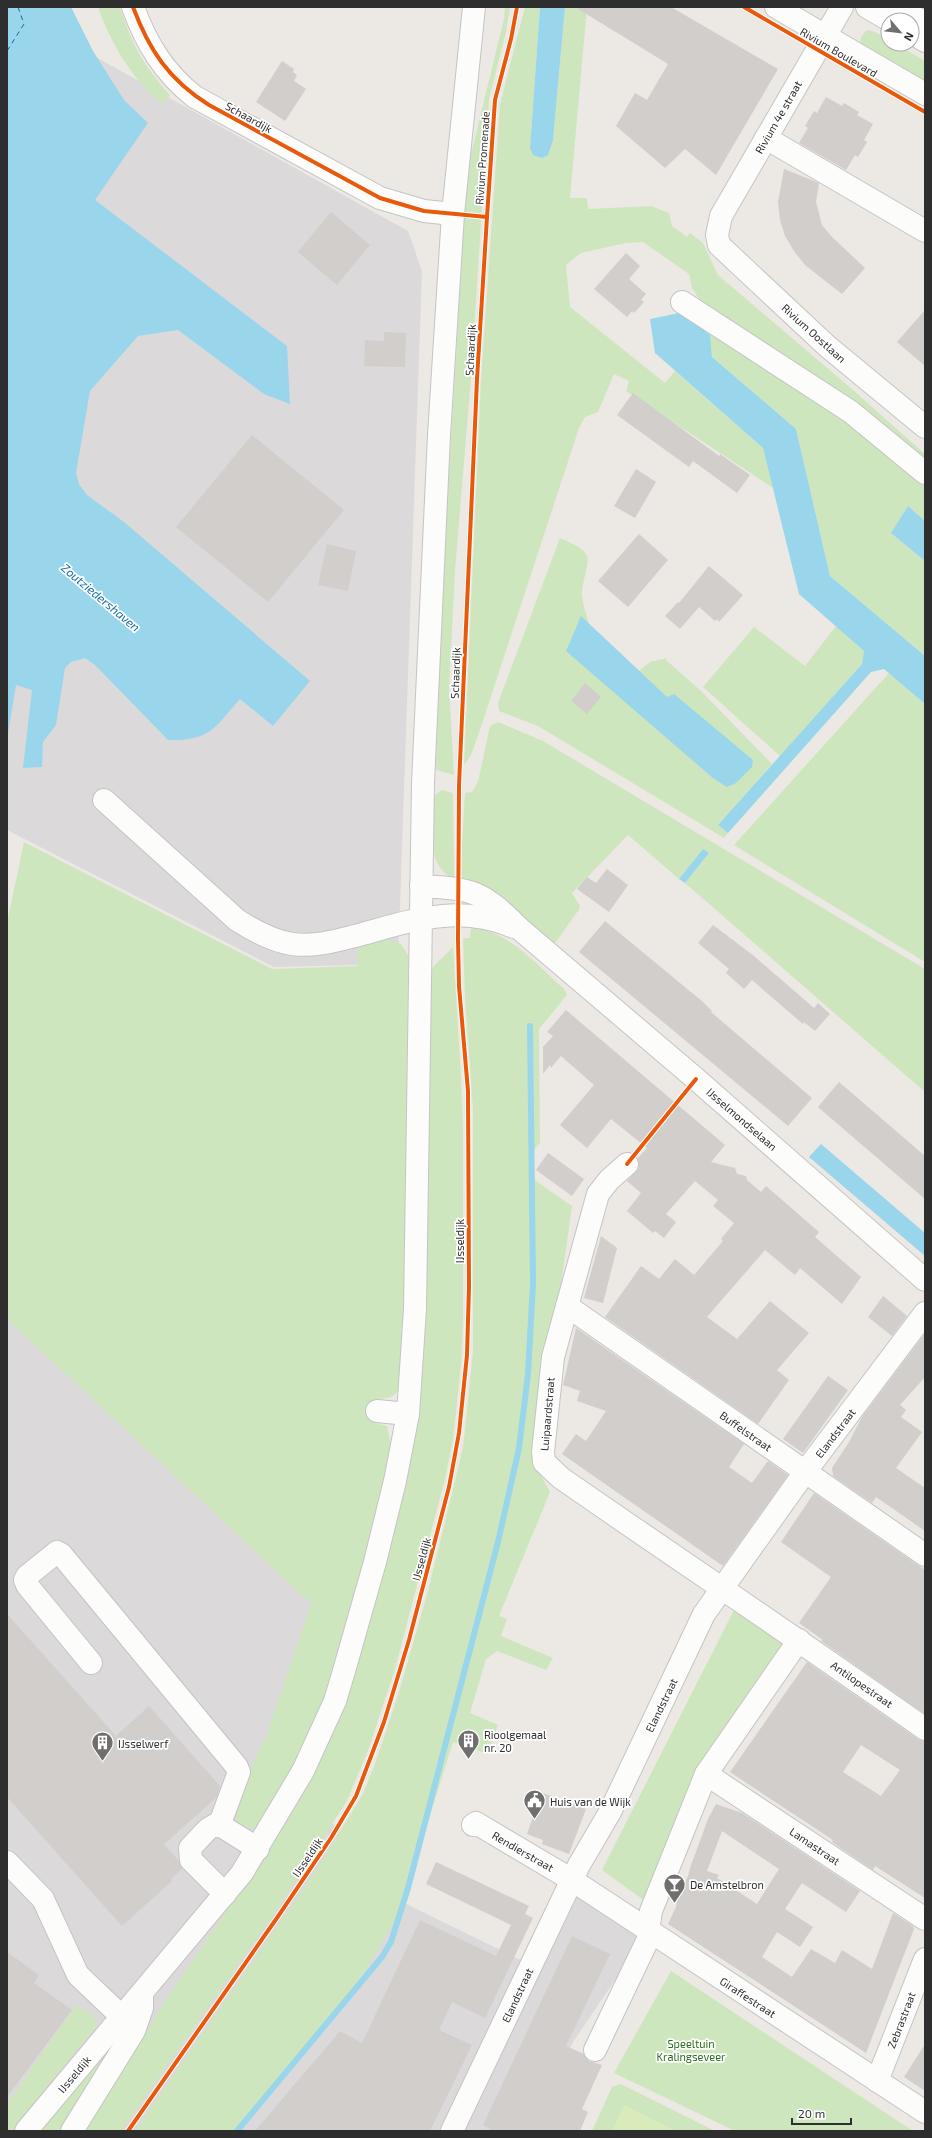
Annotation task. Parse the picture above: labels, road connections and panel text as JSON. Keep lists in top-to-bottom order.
{
  "streets": {
    "street": [
      "Rivium Boulevard",
      "Schaardijk",
      "Rivium 4e straat",
      "Rivium Promenade",
      "Rivium Oostlaan",
      "IJsselmondselaan",
      "IJsseldijk",
      "Luipaardstraat",
      "Buffelstraat",
      "Elandstraat",
      "Antilopestraat",
      "Lamastraat",
      "Rendierstraat",
      "Giraffestraat",
      "Zebrastraat"
    ]
  },
  "crossings": [
    ["Rivium Boulevard", "Rivium 4e straat"],
    ["Schaardijk", "Rivium Promenade"],
    ["Rivium 4e straat", "Rivium Oostlaan"],
    ["IJsselmondselaan", "IJsseldijk"],
    ["Luipaardstraat", "Buffelstraat"],
    ["Luipaardstraat", "Elandstraat"],
    ["Luipaardstraat", "Antilopestraat"],
    ["Buffelstraat", "Elandstraat"],
    ["Elandstraat", "Antilopestraat"],
    ["Elandstraat", "Rendierstraat"],
    ["Elandstraat", "Giraffestraat"],
    ["Rendierstraat", "Giraffestraat"],
    ["Giraffestraat", "Zebrastraat"]
  ],
  "water": ["Zoutziedershaven"],
  "parks": ["Speeltuin Kralingseveer"],
  "places": {
    "building": ["Rioolgemaal nr. 20", "IJsselwerf"],
    "public building": ["Huis van de Wijk"],
    "bar": ["De Amstelbron"]
  },
  "scale_bar": "20 m",
  "north": "bottom right"
}
